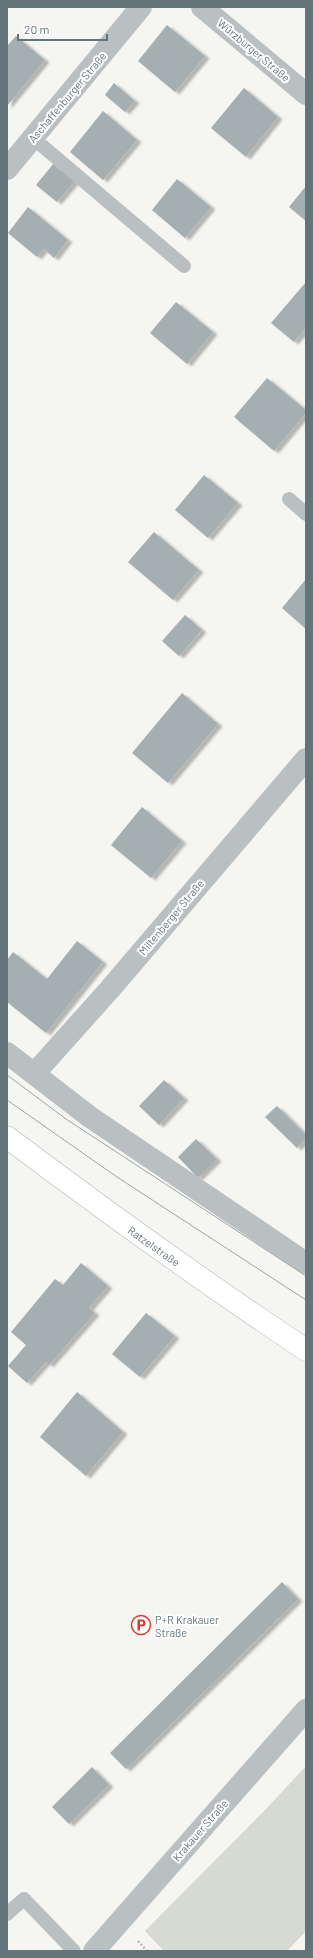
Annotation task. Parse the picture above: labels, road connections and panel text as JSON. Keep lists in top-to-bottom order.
{
  "streets": {
    "main road": ["Ratzelstraße"],
    "street": [
      "Würzburger Straße",
      "Aschaffenburger Straße",
      "Miltenberger Straße",
      "Krakauer Straße"
    ]
  },
  "places": {
    "parking": ["P+R Krakauer Straße"]
  },
  "scale_bar": "20 m"
}
